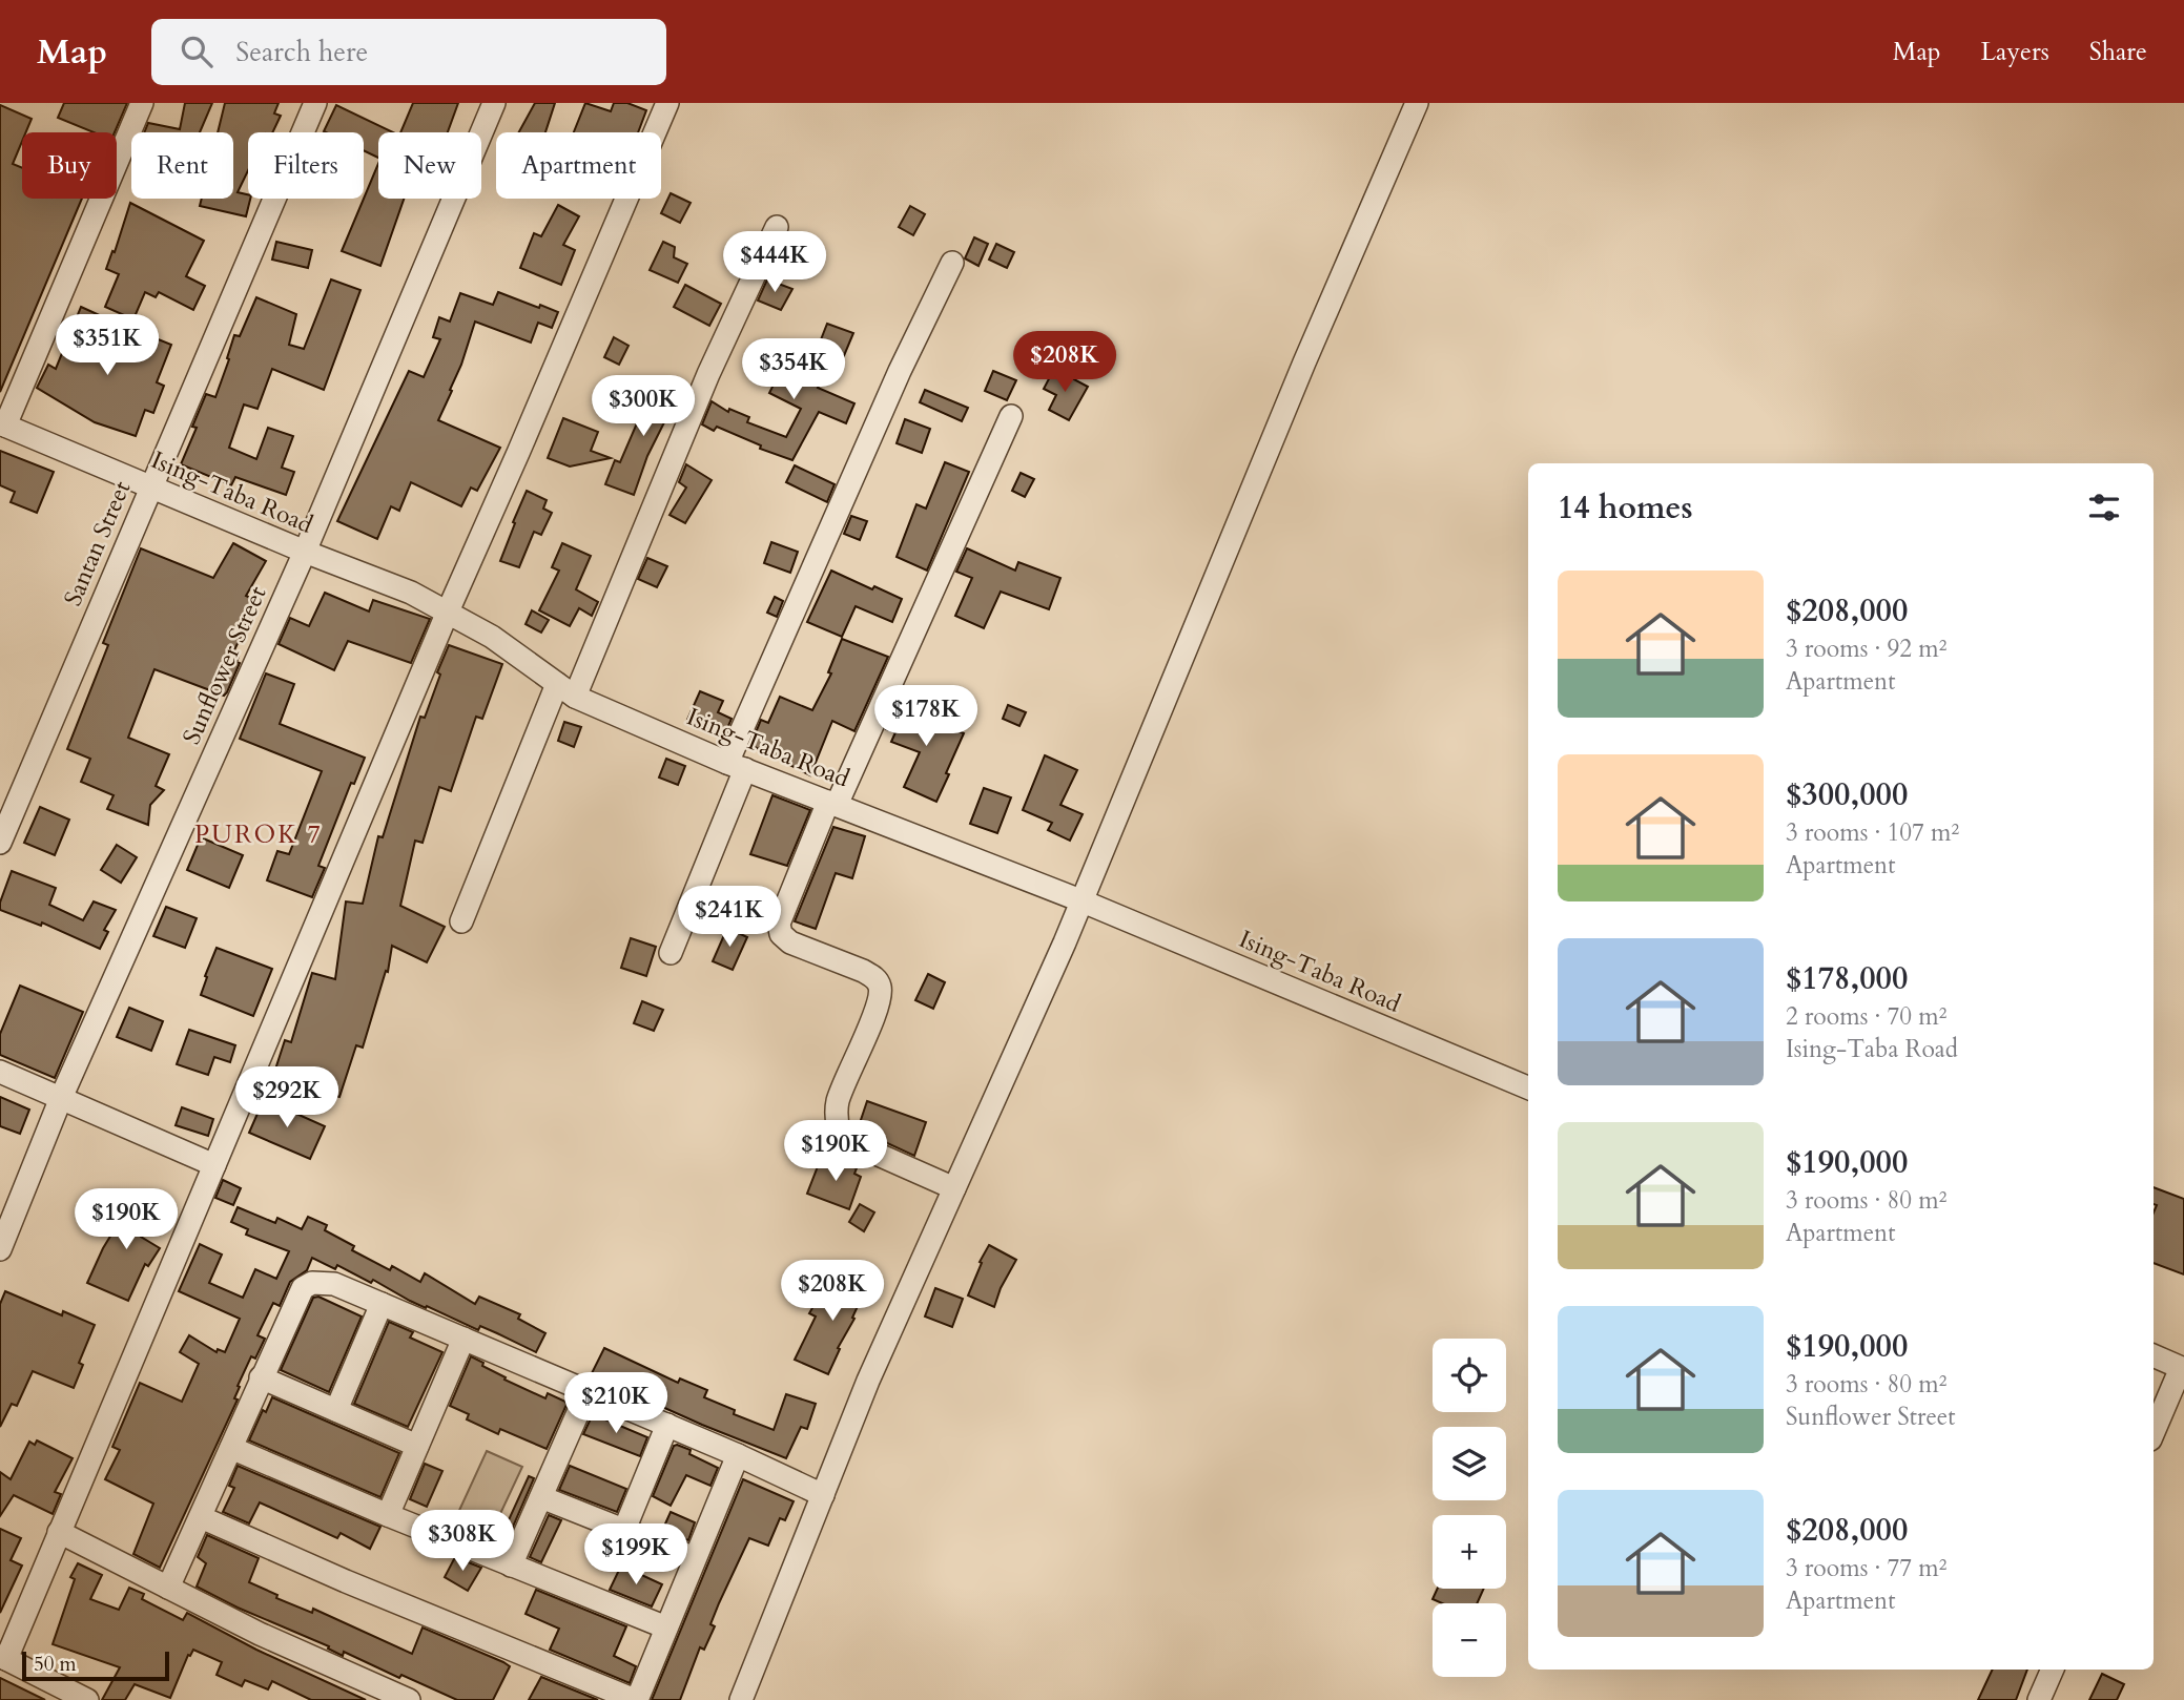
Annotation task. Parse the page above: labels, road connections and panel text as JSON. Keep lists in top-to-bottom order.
{
  "streets": {
    "street": ["Ising-Taba Road", "Santan Street", "Sunflower Street"]
  },
  "crossings": [
    ["Ising-Taba Road", "Santan Street"],
    ["Ising-Taba Road", "Sunflower Street"]
  ],
  "districts": ["PUROK 7"],
  "scale_bar": "50 m",
  "page": {
    "header": "Map",
    "search": "Search here",
    "nav": ["Map", "Layers", "Share"],
    "chip": [
      "Buy",
      "Rent",
      "Filters",
      "New",
      "Apartment"
    ],
    "price": [
      "$444K",
      "$351K",
      "$208K",
      "$354K",
      "$300K",
      "$178K",
      "$241K",
      "$292K",
      "$190K",
      "$190K",
      "$208K",
      "$210K",
      "$308K",
      "$199K"
    ],
    "heading": "14 homes",
    "list": [
      {
        "name": "$208,000",
        "note": "3 rooms · 92 m² · Apartment"
      },
      {
        "name": "$300,000",
        "note": "3 rooms · 107 m² · Apartment"
      },
      {
        "name": "$178,000",
        "note": "2 rooms · 70 m² · Ising-Taba Road"
      },
      {
        "name": "$190,000",
        "note": "3 rooms · 80 m² · Apartment"
      },
      {
        "name": "$190,000",
        "note": "3 rooms · 80 m² · Sunflower Street"
      },
      {
        "name": "$208,000",
        "note": "3 rooms · 77 m² · Apartment"
      }
    ],
    "map_buttons": ["+", "−"],
    "scale": "50 m"
  }
}
